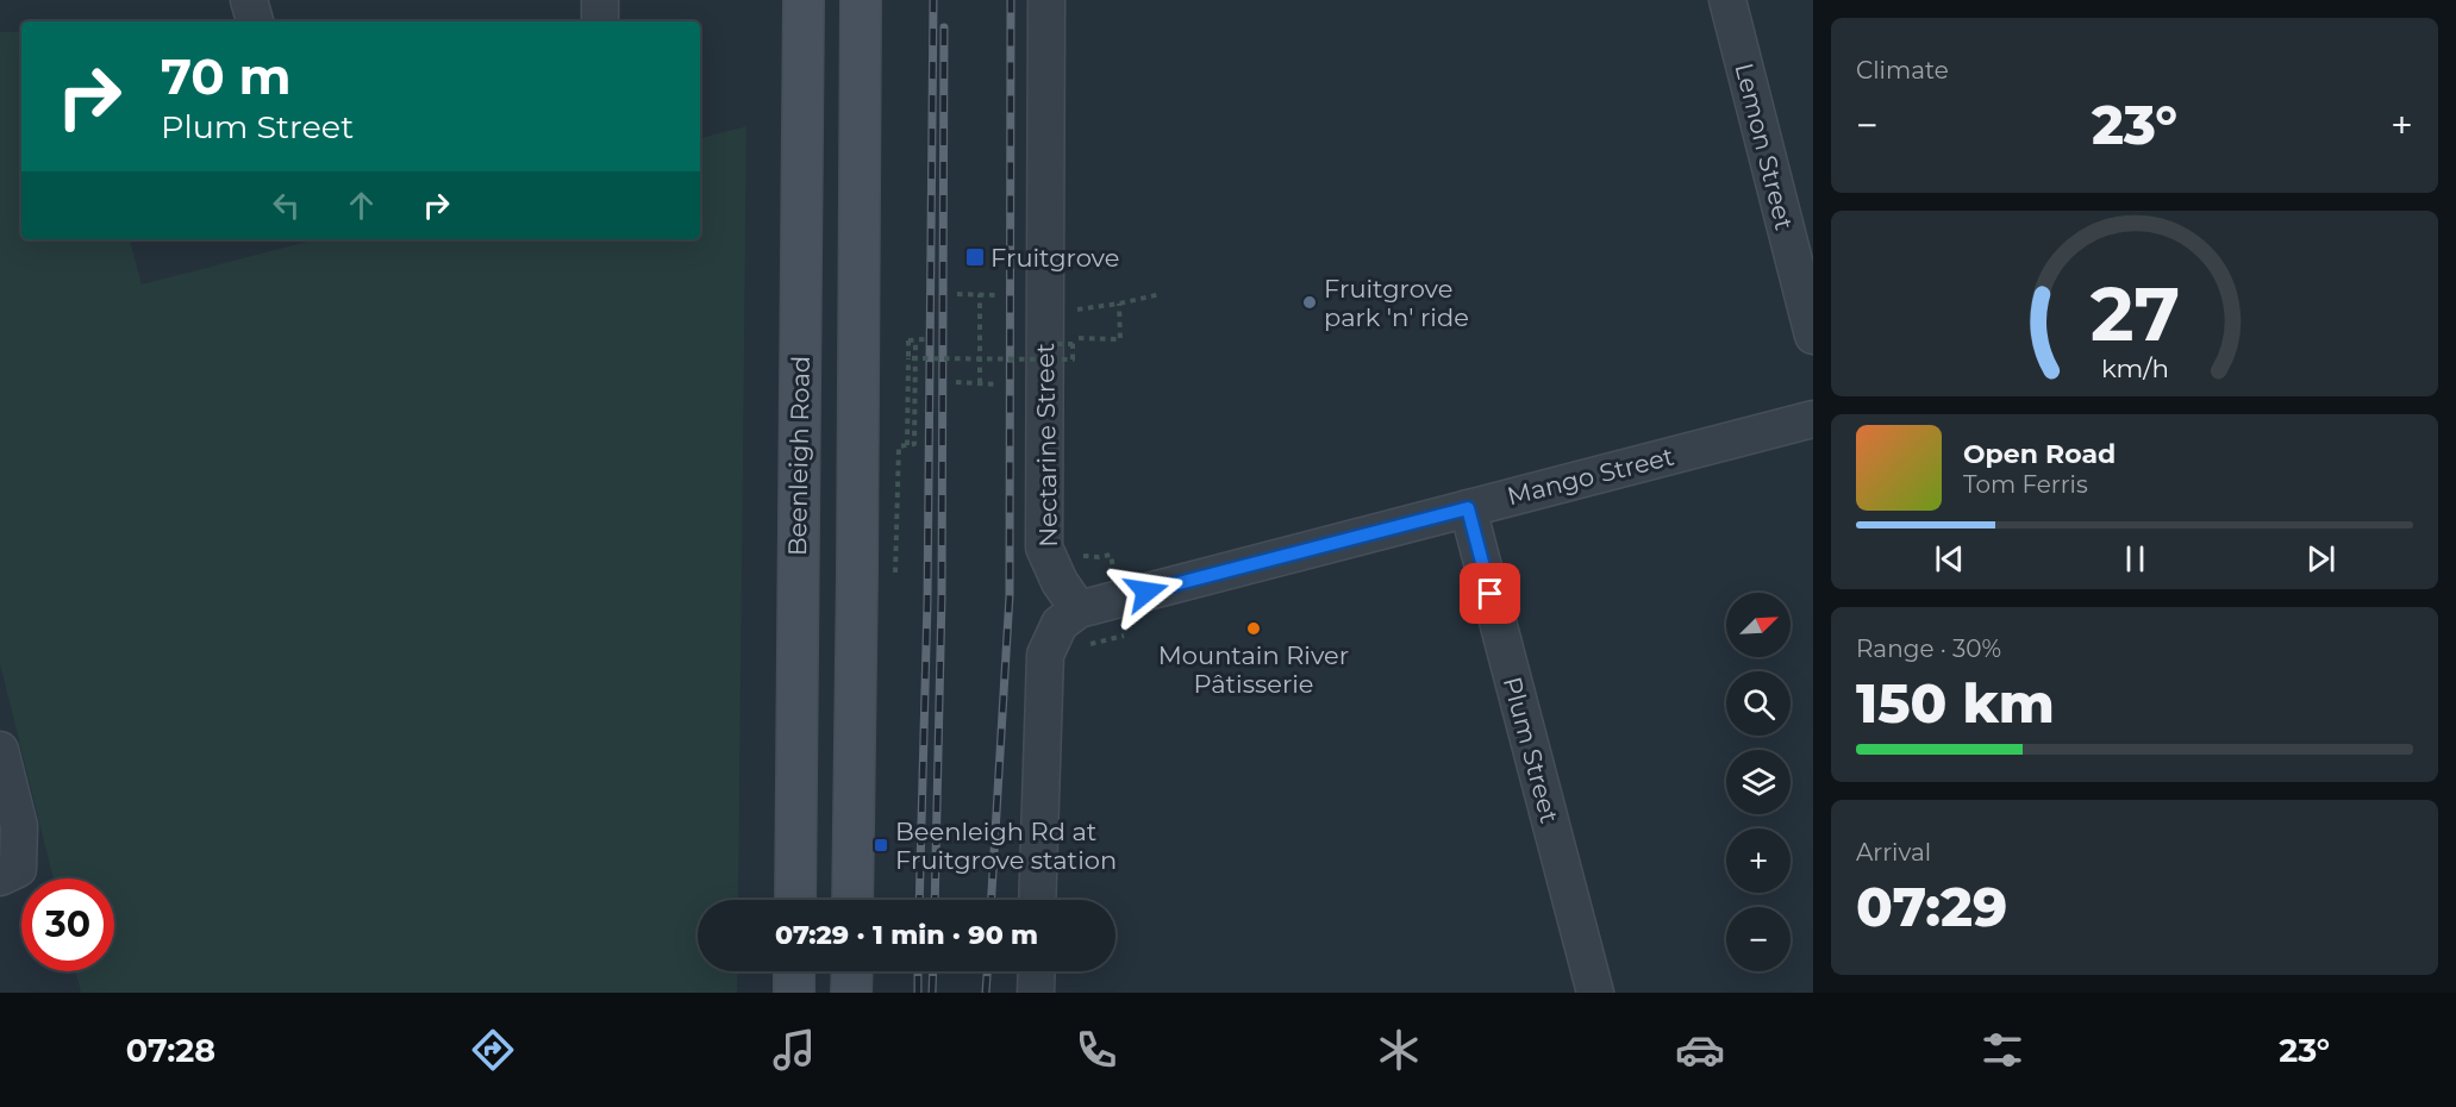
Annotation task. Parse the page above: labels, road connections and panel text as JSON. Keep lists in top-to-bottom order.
{
  "streets": {
    "main road": ["Beenleigh Road"],
    "street": [
      "Lemon Street",
      "Nectarine Street",
      "Mango Street",
      "Plum Street"
    ]
  },
  "crossings": [
    ["Nectarine Street", "Mango Street"],
    ["Mango Street", "Plum Street"]
  ],
  "places": {
    "transit": ["Fruitgrove", "Beenleigh Rd at Fruitgrove station"],
    "other": ["Fruitgrove park 'n' ride", "Mountain River Pâtisserie"]
  },
  "north": "top right",
  "page": {
    "tile": [
      "Climate",
      ["Range · 30%", "150 km"],
      ["Arrival", "07:29"]
    ],
    "turn": ["70 m", "Plum Street"],
    "heat": ["−", "23°", "+"],
    "song": ["Open Road", "Tom Ferris"],
    "map_buttons": ["+", "−"],
    "limit": "30",
    "trip": "07:29 · 1 min · 90 m",
    "tabs": ["07:28", "23°"],
    "gauge": ["27", "km/h"]
  }
}
